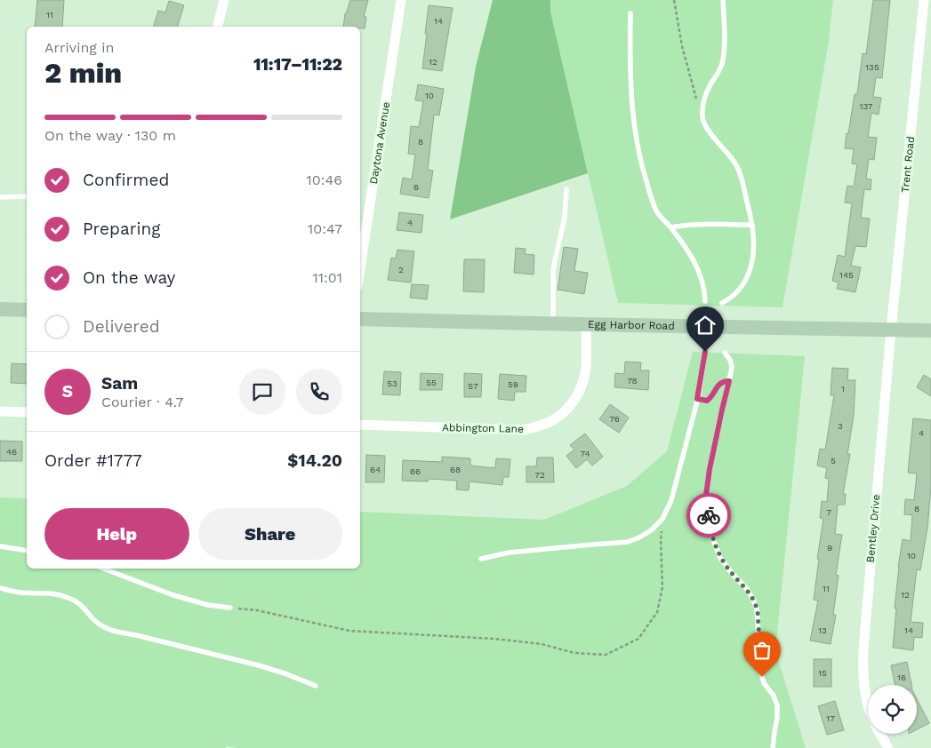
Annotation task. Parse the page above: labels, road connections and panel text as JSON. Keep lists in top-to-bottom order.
{
  "streets": {
    "main road": ["Egg Harbor Road"],
    "street": [
      "Daytona Avenue",
      "Trent Road",
      "Abbington Lane",
      "Bentley Drive"
    ]
  },
  "crossings": [
    ["Trent Road", "Egg Harbor Road"],
    ["Trent Road", "Bentley Drive"],
    ["Egg Harbor Road", "Abbington Lane"],
    ["Egg Harbor Road", "Bentley Drive"]
  ],
  "house_numbers": [
    "11",
    "14",
    "12",
    "135",
    "10",
    "137",
    "8",
    "6",
    "4",
    "2",
    "145",
    "78",
    "55",
    "53",
    "59",
    "57",
    "1",
    "76",
    "3",
    "4",
    "46",
    "74",
    "5",
    "64",
    "68",
    "66",
    "72",
    "8",
    "7",
    "9",
    "10",
    "11",
    "12",
    "13",
    "14",
    "15",
    "16",
    "17"
  ],
  "page": {
    "heading": ["2 min", "Arriving in", "11:17–11:22"],
    "panel": [
      "Sam",
      "Courier · 4.7",
      "Order #1777",
      "$14.20"
    ],
    "bar": "On the way · 130 m",
    "list": [
      ["Confirmed", "10:46"],
      ["Preparing", "10:47"],
      ["On the way", "11:01"],
      "Delivered"
    ],
    "round": "S",
    "buttons": ["Help", "Share"]
  }
}
